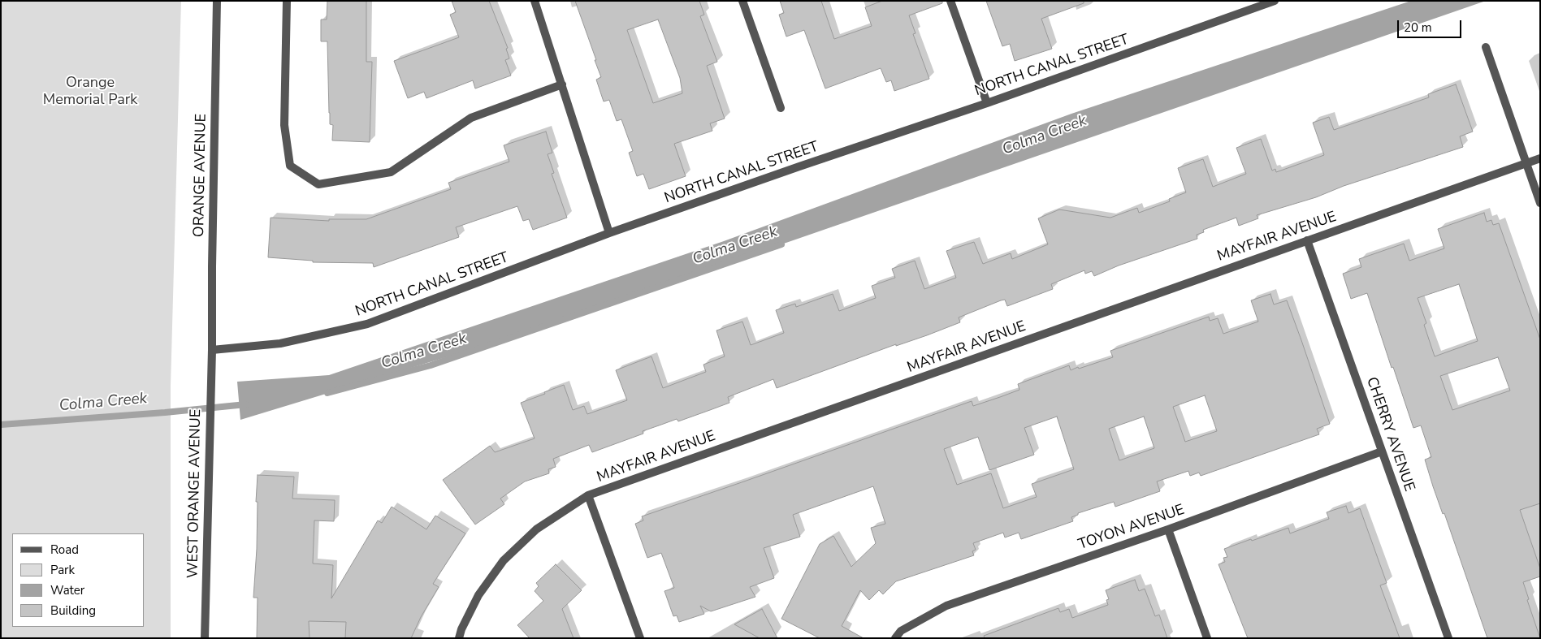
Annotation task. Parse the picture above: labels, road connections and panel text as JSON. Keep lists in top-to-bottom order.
{
  "streets": {
    "street": [
      "NORTH CANAL STREET",
      "ORANGE AVENUE",
      "MAYFAIR AVENUE",
      "CHERRY AVENUE",
      "WEST ORANGE AVENUE",
      "TOYON AVENUE"
    ]
  },
  "crossings": [
    ["NORTH CANAL STREET", "ORANGE AVENUE"],
    ["NORTH CANAL STREET", "WEST ORANGE AVENUE"],
    ["ORANGE AVENUE", "WEST ORANGE AVENUE"],
    ["MAYFAIR AVENUE", "CHERRY AVENUE"],
    ["CHERRY AVENUE", "TOYON AVENUE"]
  ],
  "water": ["Colma Creek"],
  "parks": ["Orange Memorial Park"],
  "legend": [
    "Road",
    "Park",
    "Water",
    "Building"
  ],
  "scale_bar": "20 m"
}
